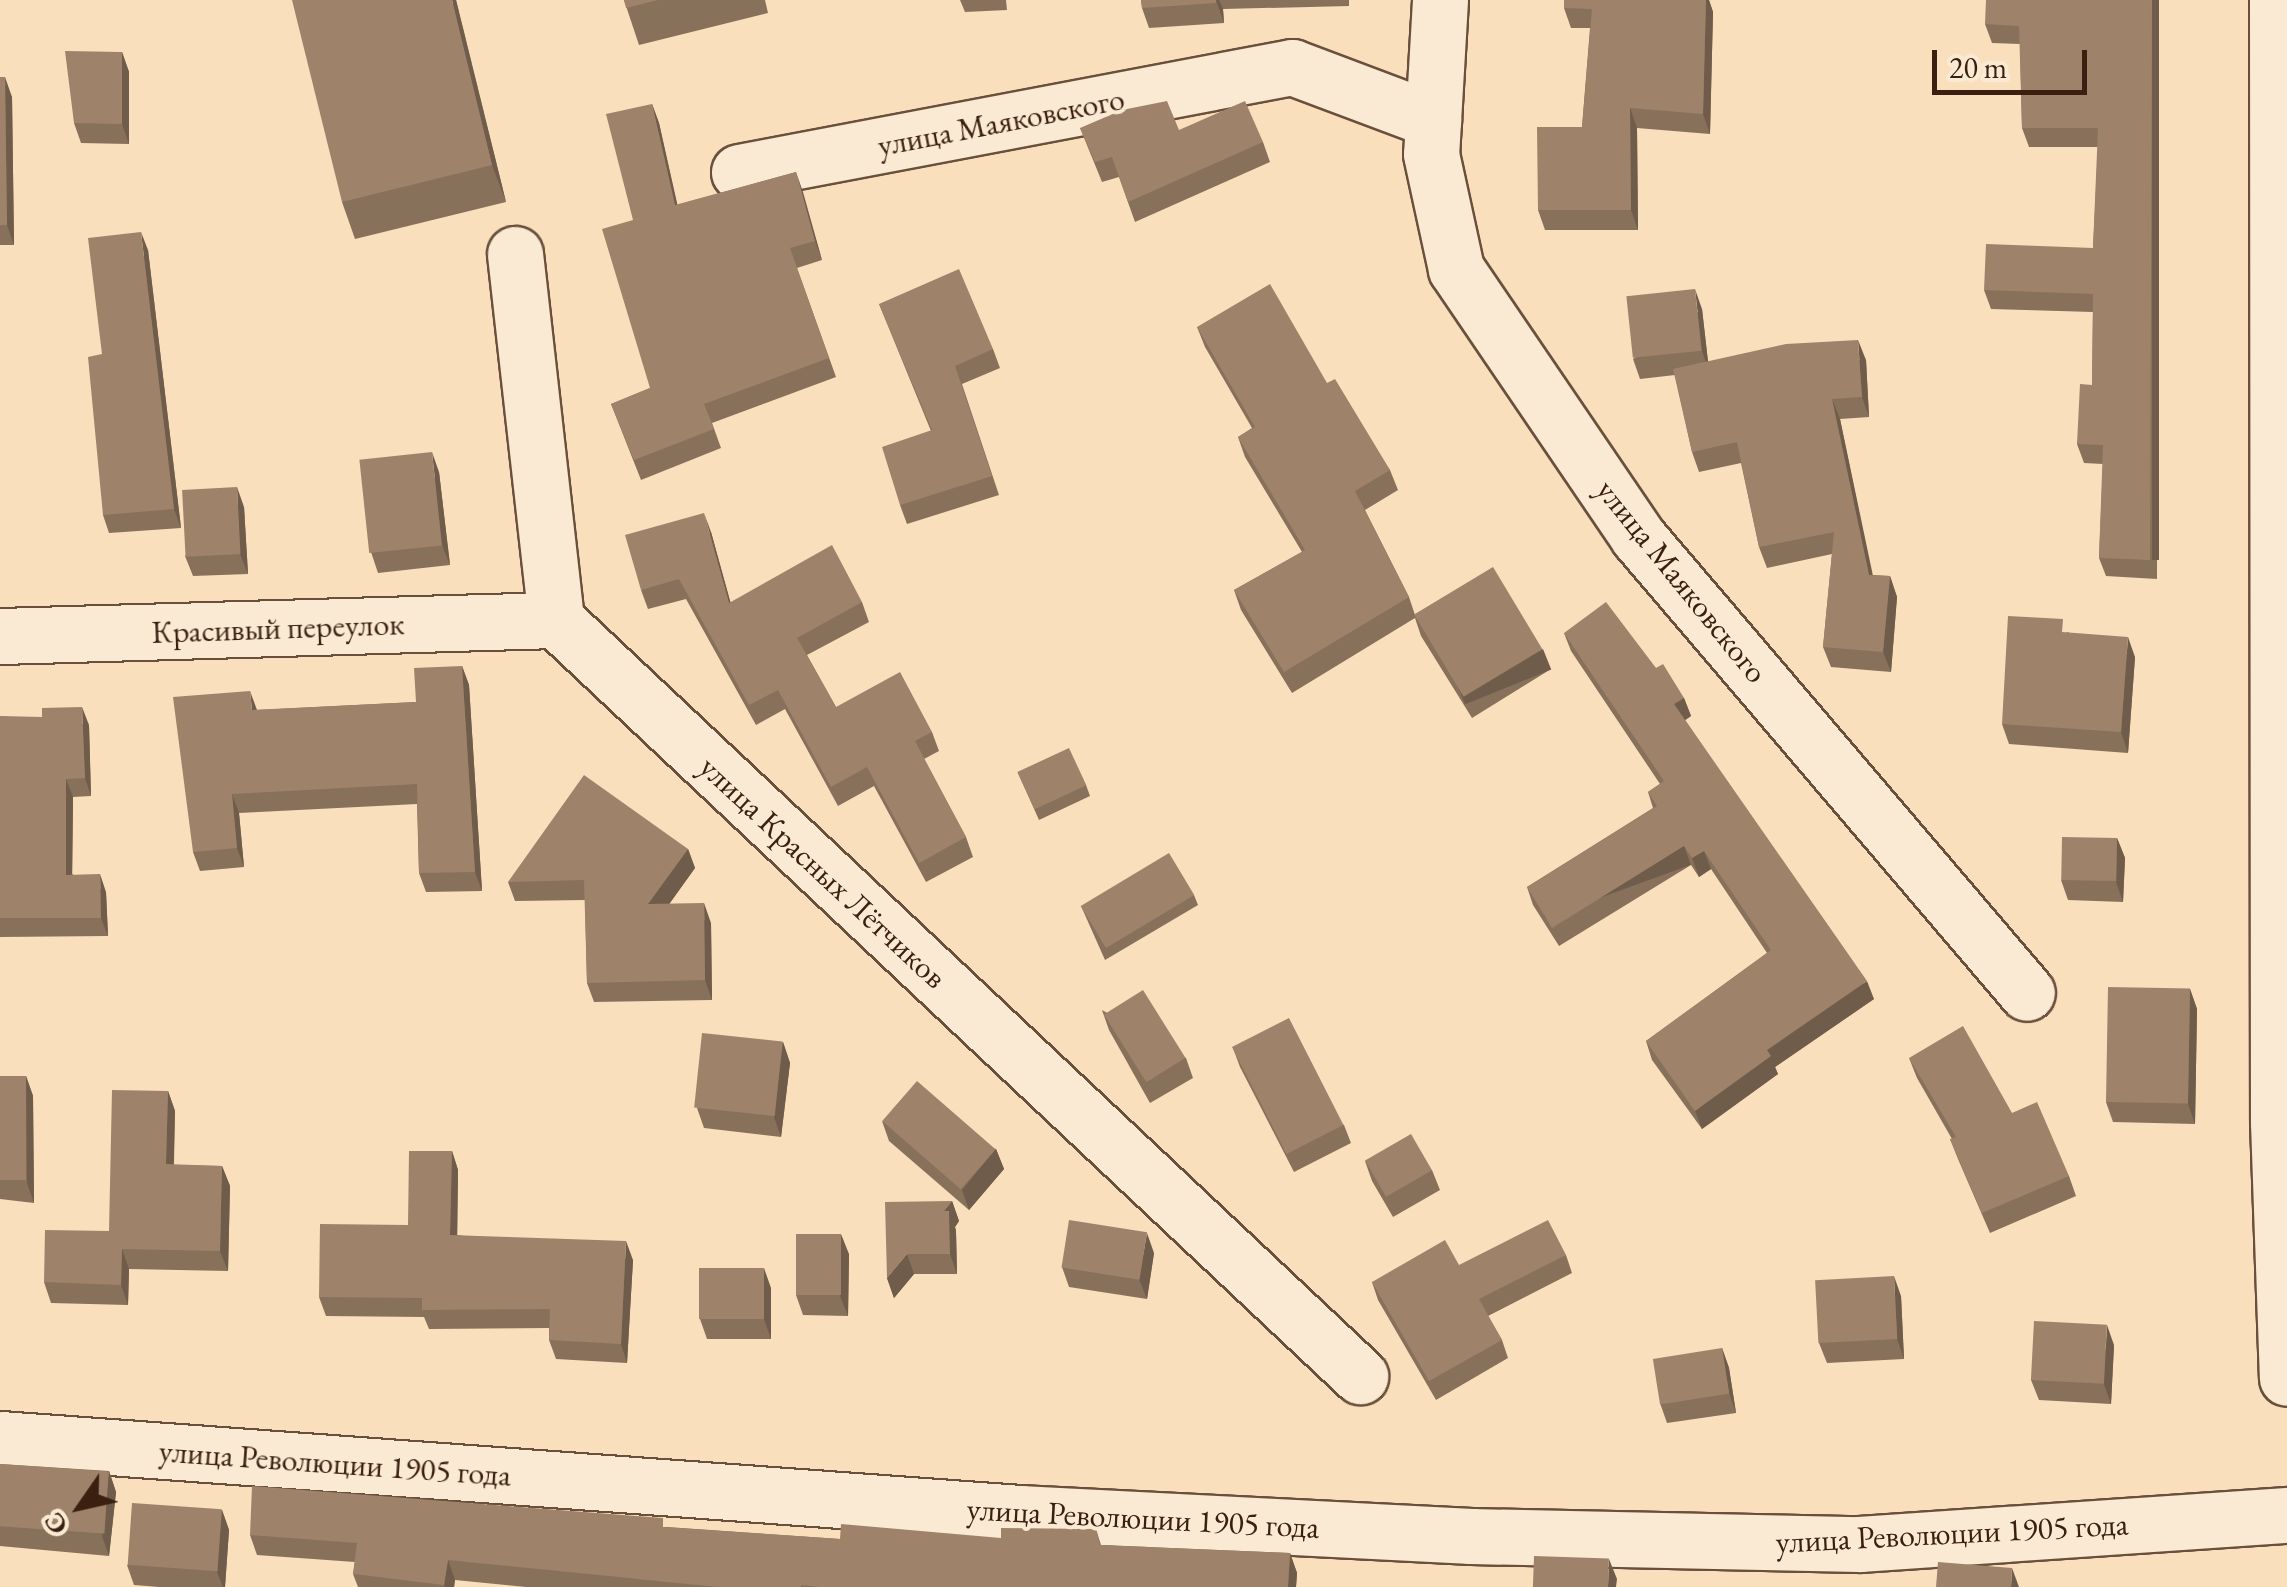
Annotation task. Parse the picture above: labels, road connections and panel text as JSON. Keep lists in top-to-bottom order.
{
  "streets": {
    "street": [
      "улица Маяковского",
      "Красивый переулок",
      "улица Красных Лётчиков",
      "улица Революции 1905 года"
    ]
  },
  "crossings": [
    ["Красивый переулок", "улица Красных Лётчиков"]
  ],
  "scale_bar": "20 m",
  "north": "bottom left"
}
